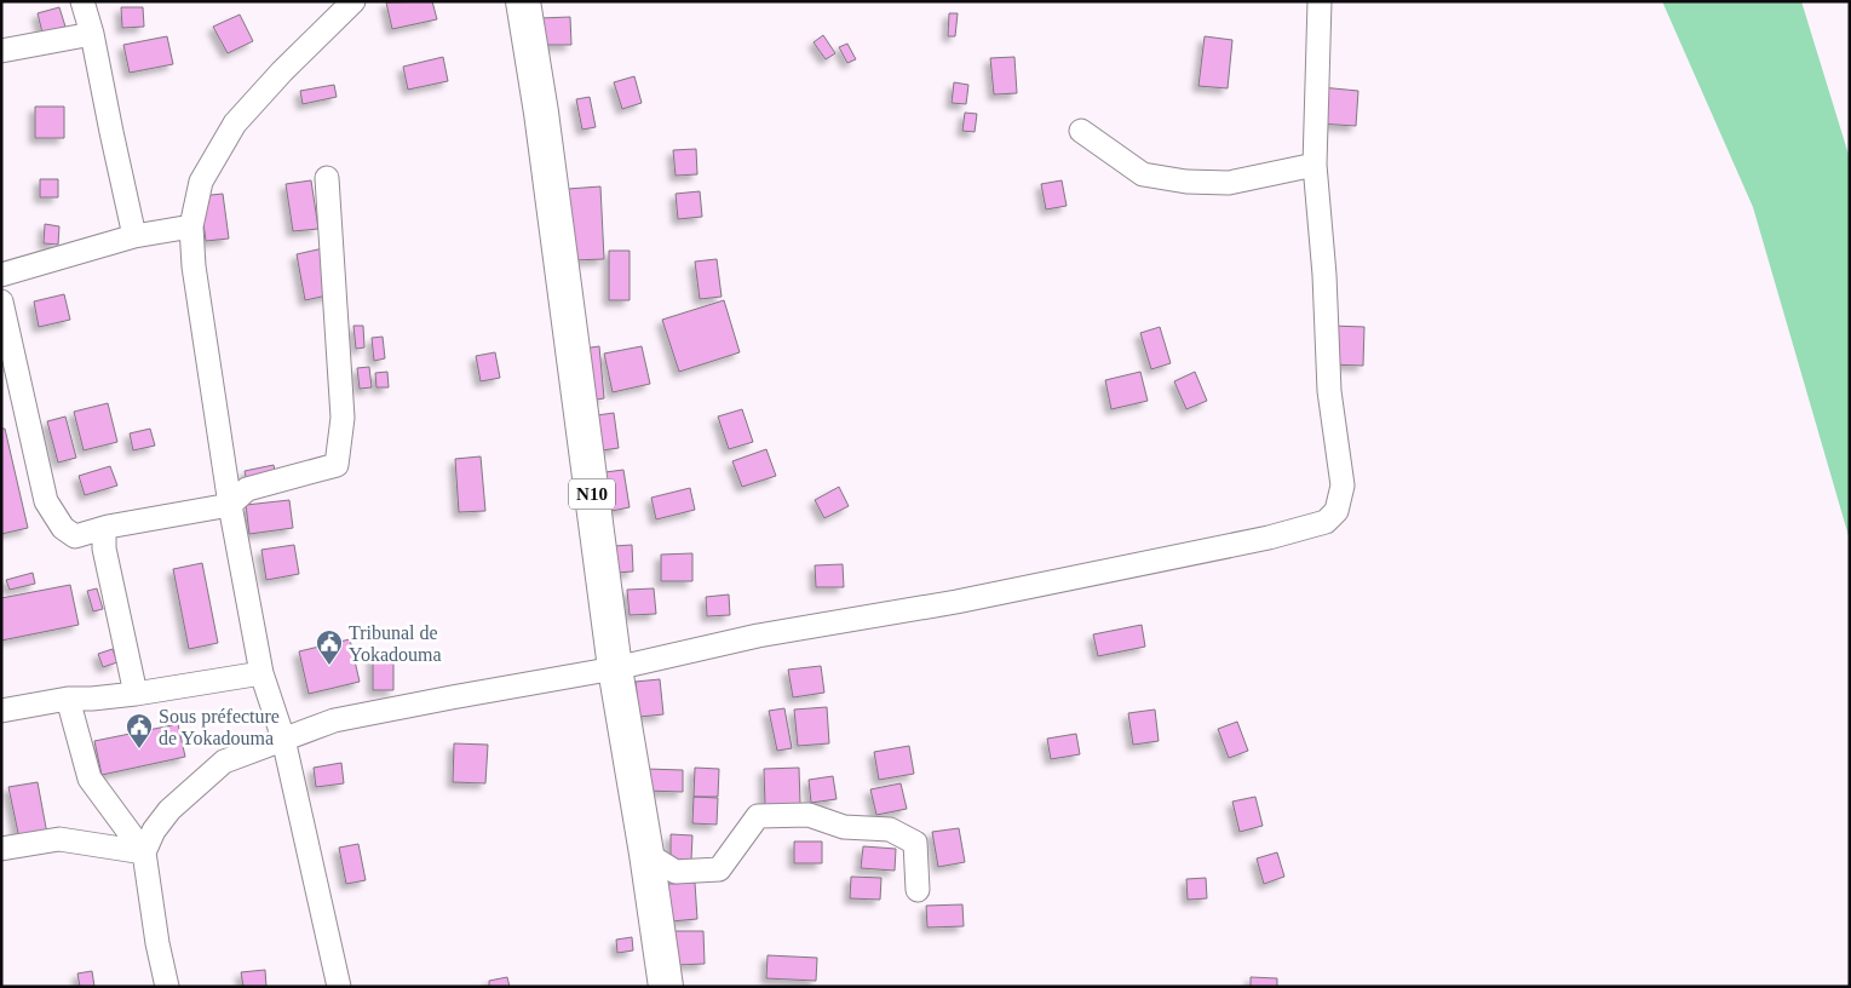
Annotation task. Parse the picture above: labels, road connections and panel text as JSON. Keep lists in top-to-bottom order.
{
  "streets": {
    "highway": ["N10"]
  },
  "places": {
    "public building": ["Tribunal de Yokadouma", "Sous préfecture de Yokadouma"]
  }
}
